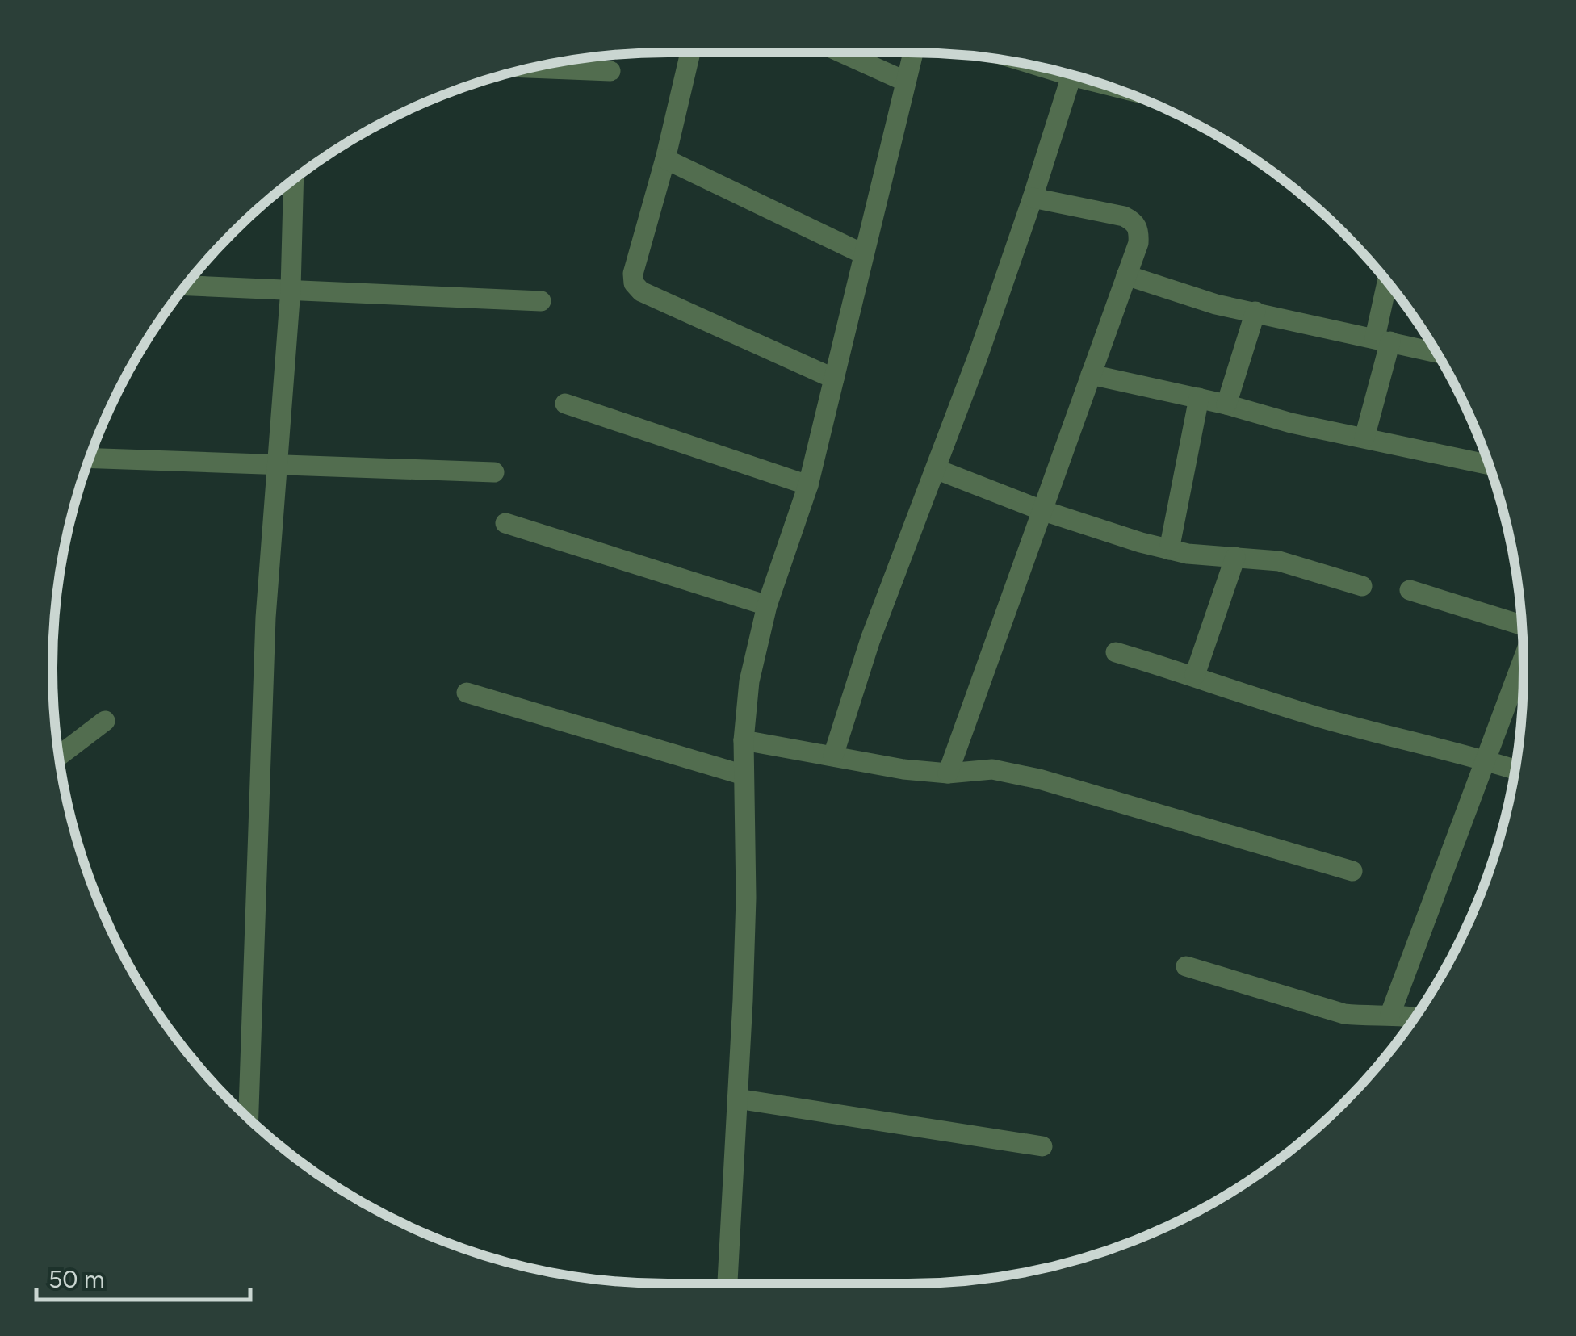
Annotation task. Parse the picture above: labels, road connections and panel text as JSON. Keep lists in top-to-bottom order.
{
  "scale_bar": "50 m"
}
